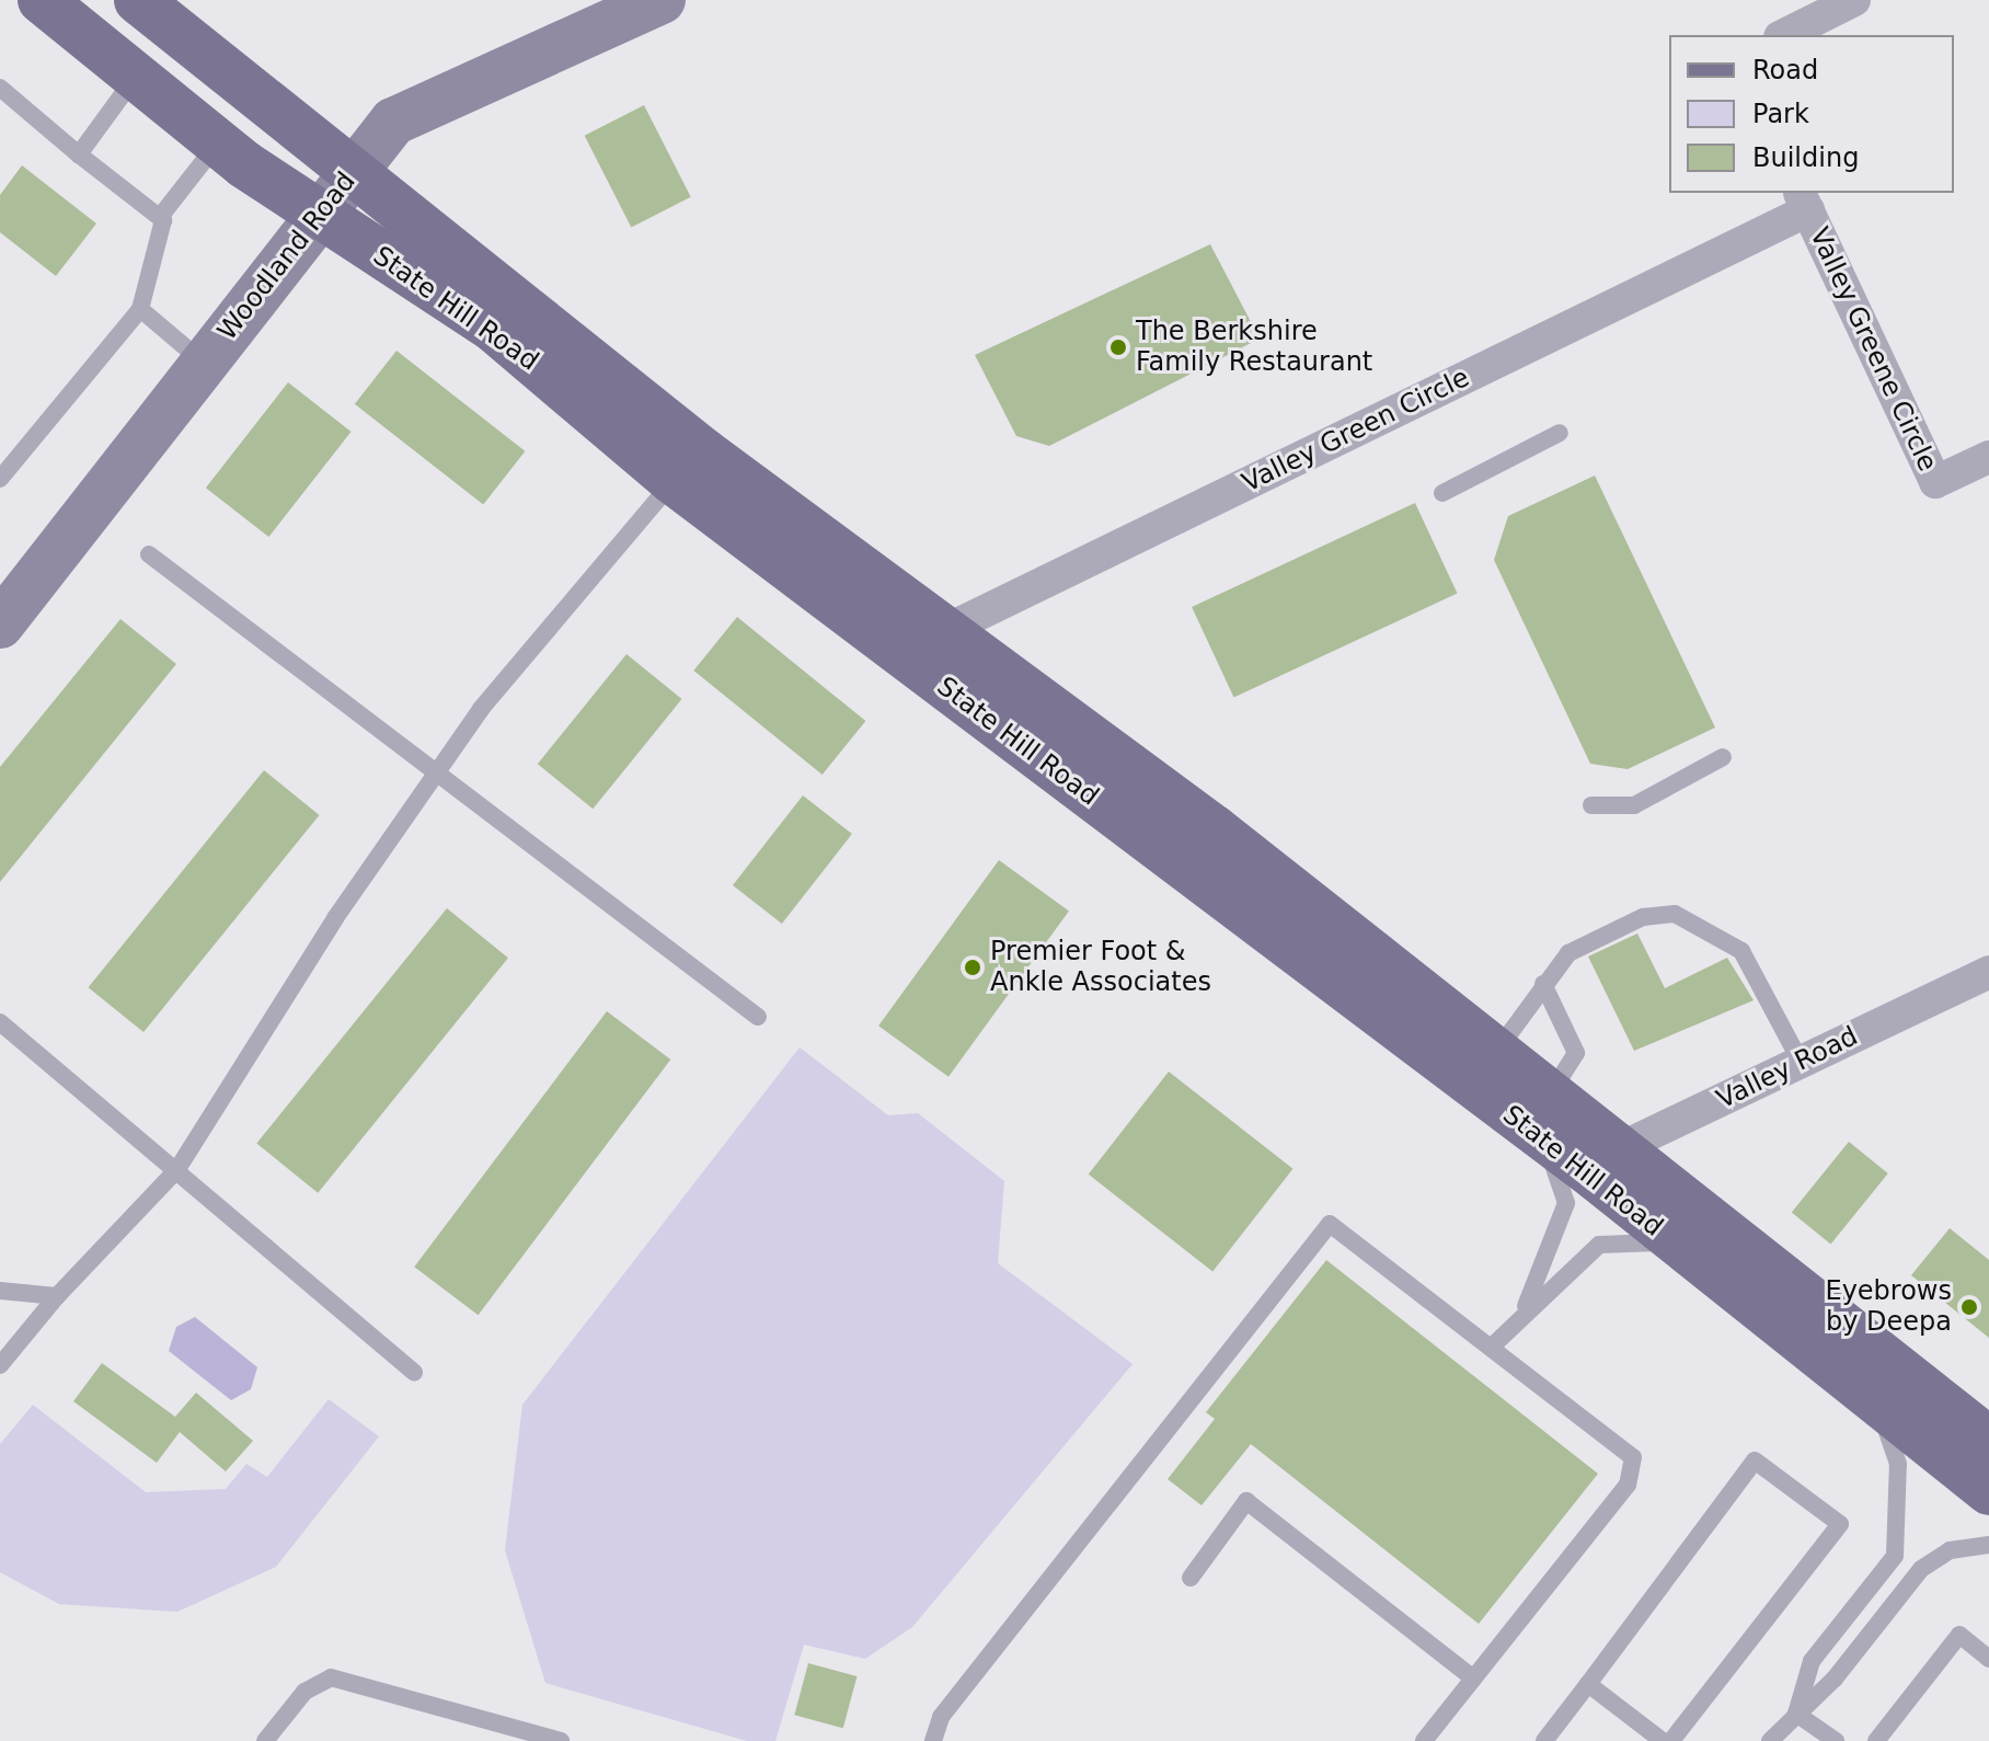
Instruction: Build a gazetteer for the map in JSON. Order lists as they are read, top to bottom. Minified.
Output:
{"streets":{"main road":["Woodland Road","State Hill Road"],"street":["Valley Greene Circle","Valley Green Circle","Valley Road"]},"crossings":[["Woodland Road","State Hill Road"],["State Hill Road","Valley Green Circle"],["State Hill Road","Valley Road"],["Valley Greene Circle","Valley Green Circle"]],"places":["The Berkshire Family Restaurant","Premier Foot & Ankle Associates","Eyebrows by Deepa"],"legend":["Road","Park","Building"]}
